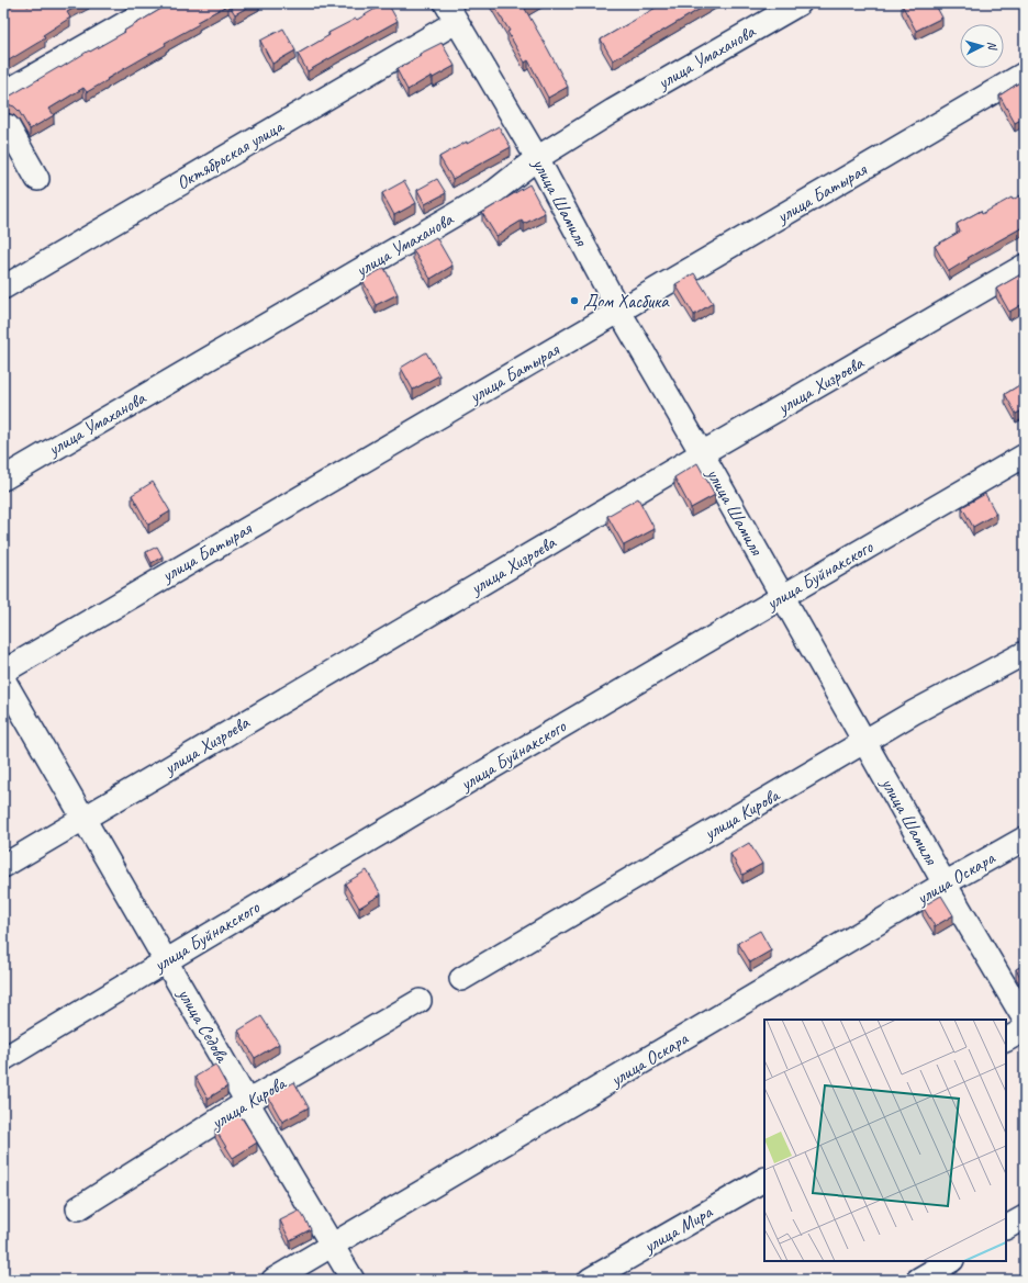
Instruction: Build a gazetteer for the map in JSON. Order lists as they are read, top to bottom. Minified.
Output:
{"streets":{"street":["улица Умаханова","Октябрьская улица","улица Батырая","улица Шамиля","улица Хизроева","улица Буйнакского","улица Кирова","улица Оскара","улица Седова","улица Мира"]},"crossings":[["улица Умаханова","улица Шамиля"],["Октябрьская улица","улица Шамиля"],["улица Батырая","улица Шамиля"],["улица Шамиля","улица Хизроева"],["улица Шамиля","улица Буйнакского"],["улица Шамиля","улица Кирова"],["улица Шамиля","улица Оскара"],["улица Хизроева","улица Седова"],["улица Буйнакского","улица Седова"],["улица Кирова","улица Седова"],["улица Оскара","улица Седова"]],"places":["Дом Хасбика"],"north":"right"}
